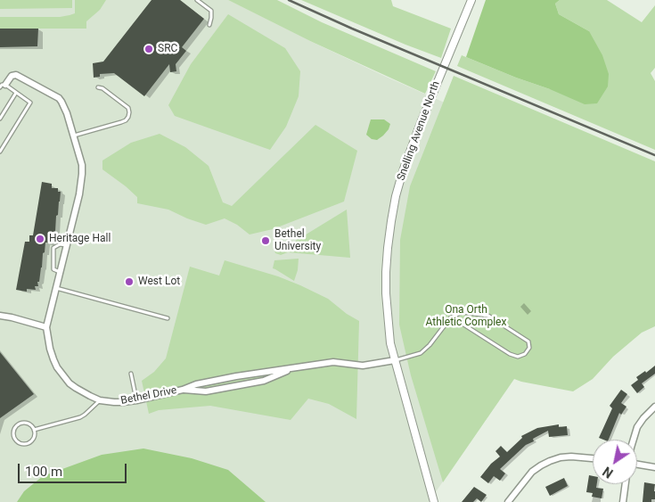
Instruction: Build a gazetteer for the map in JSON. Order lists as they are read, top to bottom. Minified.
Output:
{"streets":{"street":["Snelling Avenue North","Bethel Drive"]},"crossings":[["Snelling Avenue North","Bethel Drive"]],"parks":["Ona Orth Athletic Complex"],"places":["SRC","Heritage Hall","Bethel University","West Lot"],"scale_bar":"100 m","north":"bottom left"}
